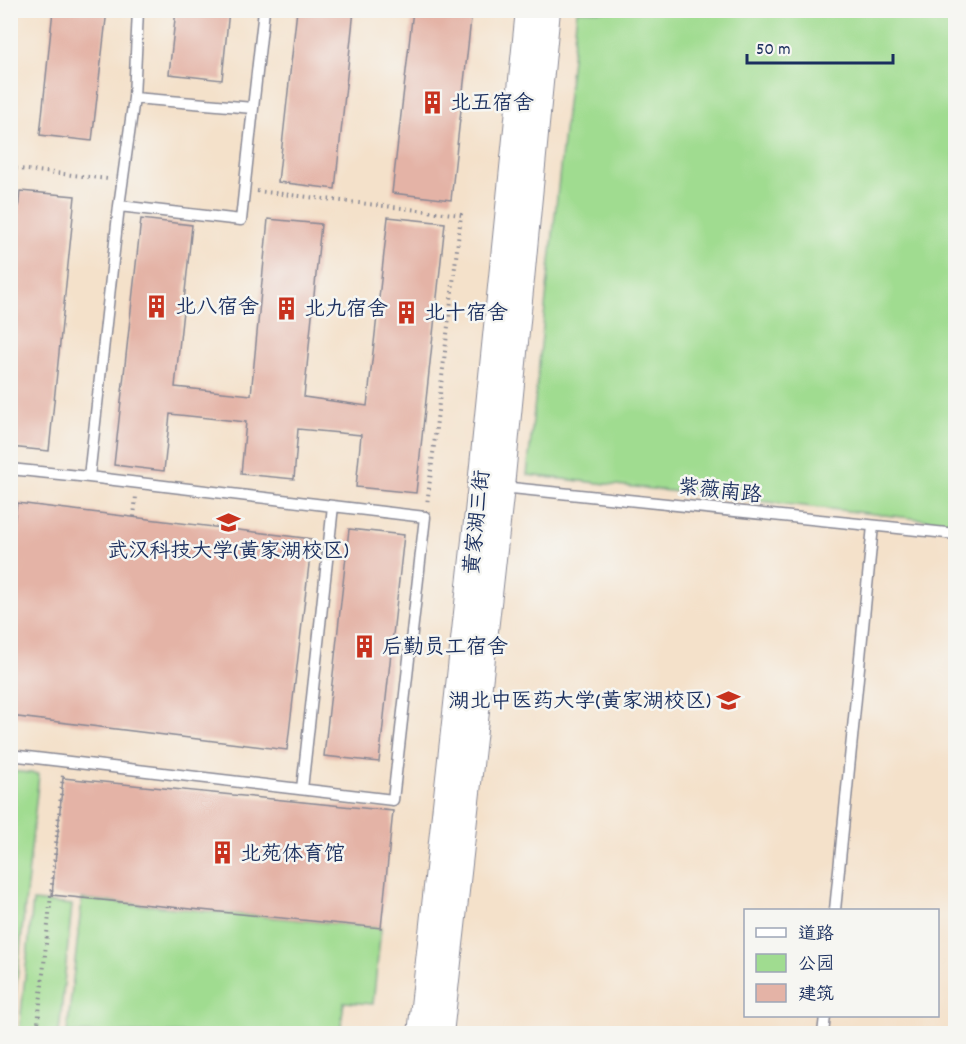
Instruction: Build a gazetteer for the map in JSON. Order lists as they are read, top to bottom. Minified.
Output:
{"streets":{"street":["黄家湖三街"],"lane":["紫薇南路"]},"crossings":[["紫薇南路","黄家湖三街"]],"places":{"building":["北五宿舍","北八宿舍","北九宿舍","北十宿舍","后勤员工宿舍","北苑体育馆"],"school or university":["武汉科技大学(黄家湖校区)","湖北中医药大学(黄家湖校区)"]},"legend":["道路","公园","建筑"],"scale_bar":"50 m"}
